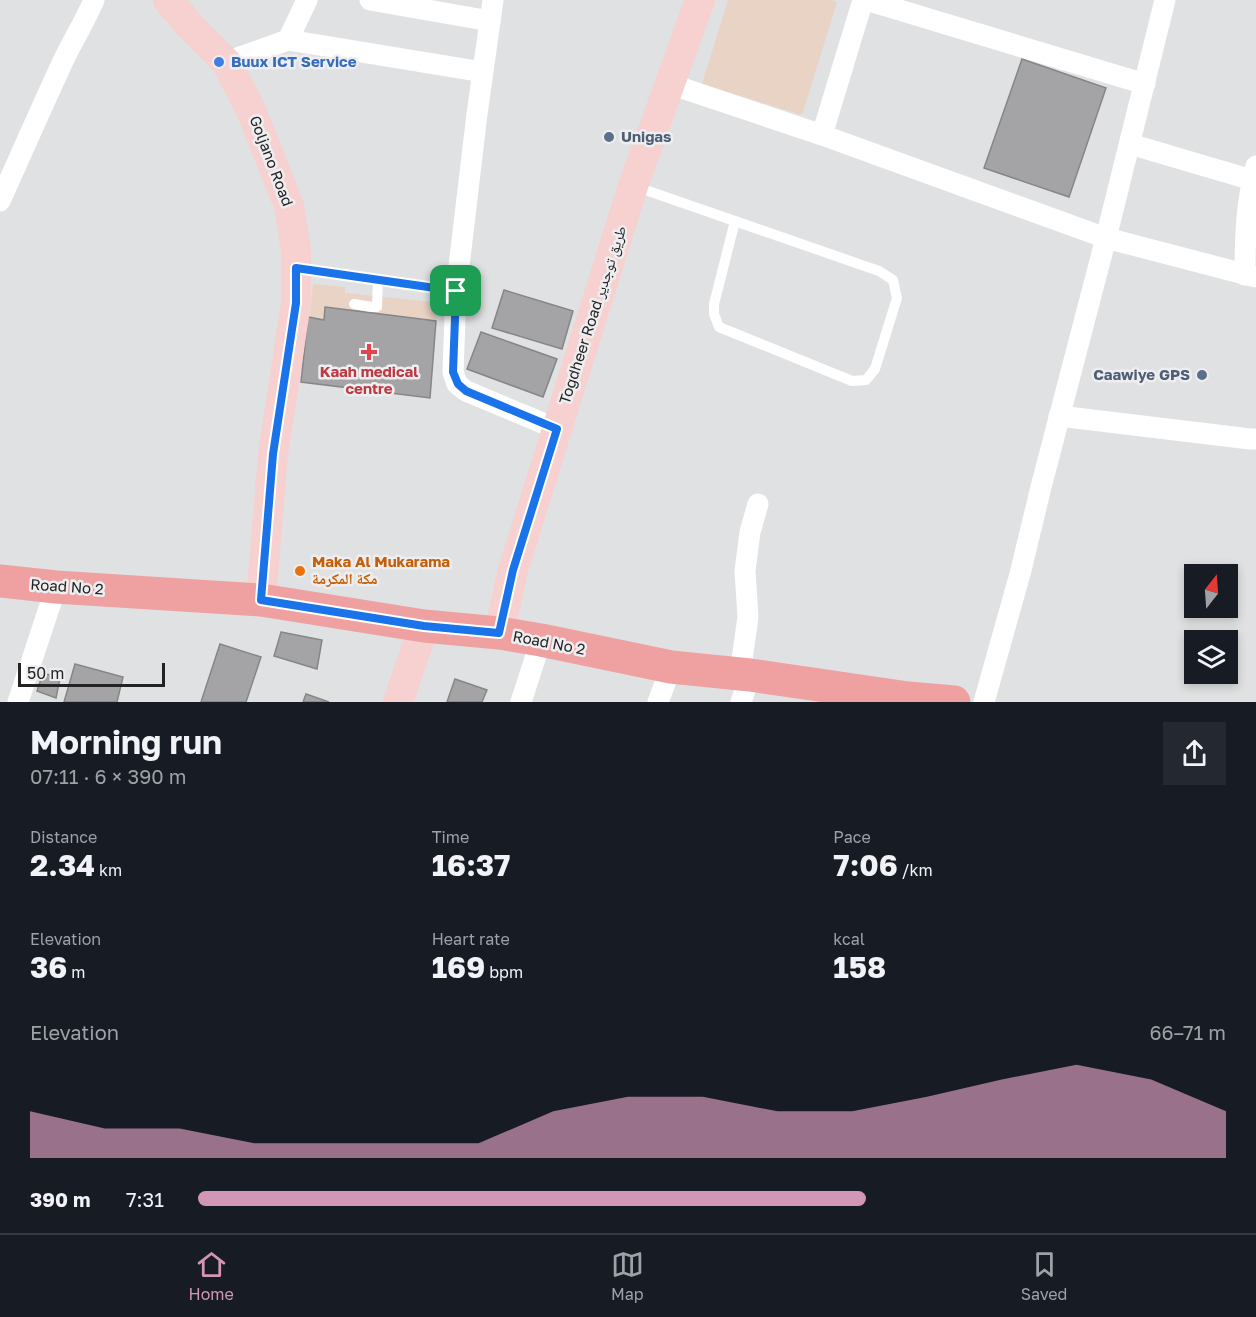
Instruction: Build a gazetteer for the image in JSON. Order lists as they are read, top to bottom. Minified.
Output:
{"streets":{"main road":["Road No 2"],"street":["Goljano Road","Togdheer Road طريق توجدير"]},"crossings":[["Goljano Road","Road No 2"],["Togdheer Road طريق توجدير","Road No 2"]],"places":{"other":["Buux ICT Service","Unigas","Caawiye GPS","Maka Al Mukarama مكة المكرمة"],"health":["Kaah medical centre"]},"scale_bar":"50 m","north":"top","page":{"scale":"50 m","heading":["Morning run","07:11 · 6 × 390 m"],"stats":[["Distance","2.34 km"],["Time","16:37"],["Pace","7:06 /km"],["Elevation","36 m"],["Heart rate","169 bpm"],["kcal","158"]],"chart":["Elevation","66–71 m"],"list":[{"name":"390 m","note":"7:31"}],"tabs":["Home","Map","Saved"]}}
